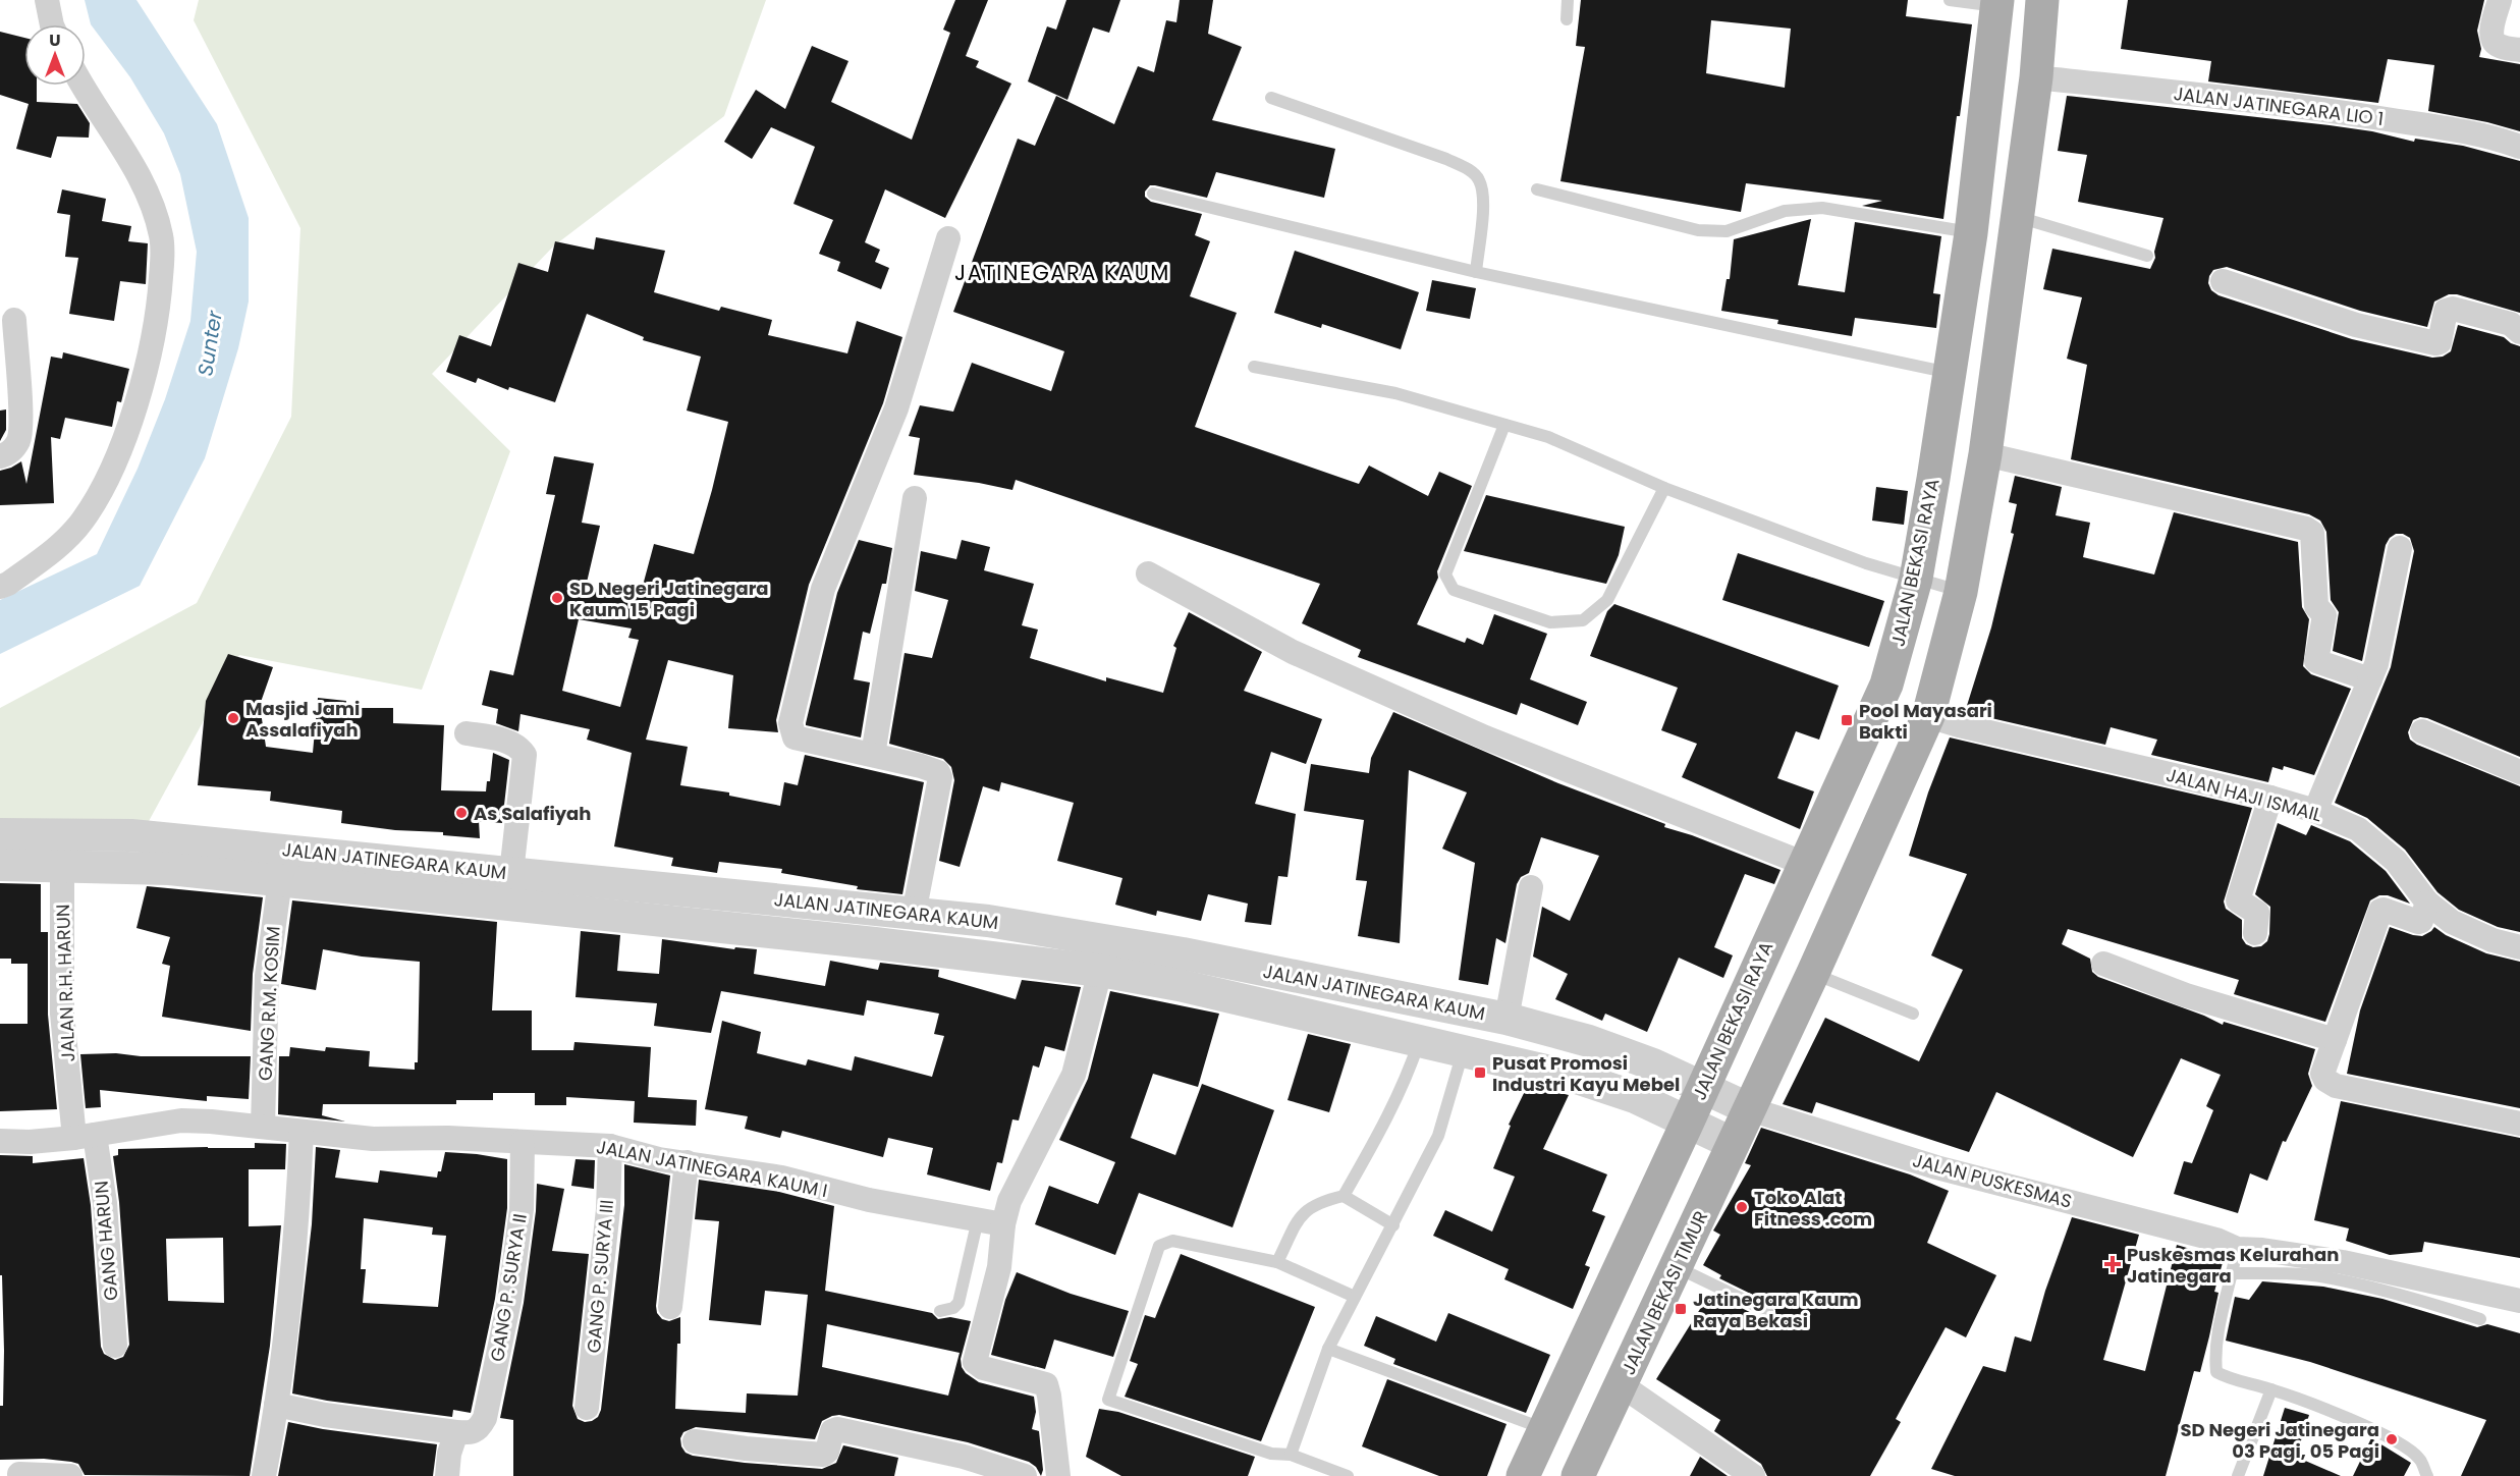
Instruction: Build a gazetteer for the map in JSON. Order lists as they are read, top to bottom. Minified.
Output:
{"streets":{"main road":["JALAN BEKASI RAYA","JALAN BEKASI TIMUR"],"street":["JALAN JATINEGARA LIO 1","JALAN HAJI ISMAIL","JALAN JATINEGARA KAUM","JALAN R.H. HARUN","GANG R.M. KOSIM","JALAN JATINEGARA KAUM I","JALAN PUSKESMAS","GANG HARUN","GANG P. SURYA III","GANG P. SURYA II"]},"crossings":[["JALAN BEKASI RAYA","JALAN JATINEGARA KAUM"],["JALAN JATINEGARA KAUM","JALAN R.H. HARUN"],["JALAN JATINEGARA KAUM","GANG R.M. KOSIM"],["JALAN JATINEGARA KAUM","JALAN PUSKESMAS"],["JALAN JATINEGARA KAUM","JALAN BEKASI TIMUR"],["JALAN R.H. HARUN","JALAN JATINEGARA KAUM I"],["JALAN R.H. HARUN","GANG HARUN"],["GANG R.M. KOSIM","JALAN JATINEGARA KAUM I"],["JALAN JATINEGARA KAUM I","GANG HARUN"],["JALAN JATINEGARA KAUM I","GANG P. SURYA III"],["JALAN JATINEGARA KAUM I","GANG P. SURYA II"],["JALAN PUSKESMAS","JALAN BEKASI TIMUR"]],"districts":["JATINEGARA KAUM"],"water":["Sunter"],"places":{"other":["SD Negeri Jatinegara Kaum 15 Pagi","Masjid Jami Assalafiyah","As Salafiyah","Toko Alat Fitness .com","SD Negeri Jatinegara 03 Pagi, 05 Pagi"],"transit":["Pool Mayasari Bakti","Pusat Promosi Industri Kayu Mebel","Jatinegara Kaum Raya Bekasi"],"health":["Puskesmas Kelurahan Jatinegara"]},"north":"top"}
